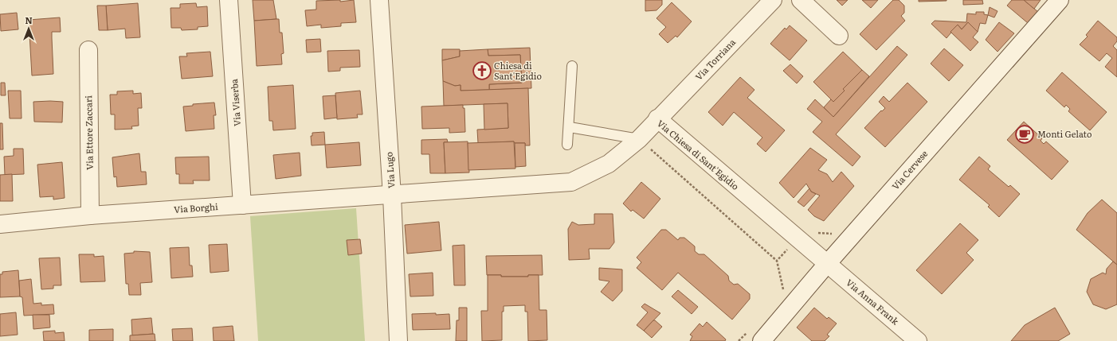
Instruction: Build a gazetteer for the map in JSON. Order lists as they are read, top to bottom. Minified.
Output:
{"streets":{"street":["Via Torriana","Via Viserba","Via Ettore Zaccari","Via Chiesa di Sant'Egidio","Via Lugo","Via Cervese","Via Borghi","Via Anna Frank"]},"crossings":[["Via Torriana","Via Chiesa di Sant'Egidio"],["Via Viserba","Via Borghi"],["Via Ettore Zaccari","Via Borghi"],["Via Chiesa di Sant'Egidio","Via Lugo"],["Via Chiesa di Sant'Egidio","Via Cervese"],["Via Chiesa di Sant'Egidio","Via Borghi"],["Via Chiesa di Sant'Egidio","Via Anna Frank"],["Via Lugo","Via Borghi"],["Via Cervese","Via Anna Frank"]],"places":{"church":["Chiesa di Sant'Egidio"],"cafe":["Monti Gelato"]},"north":"top"}
